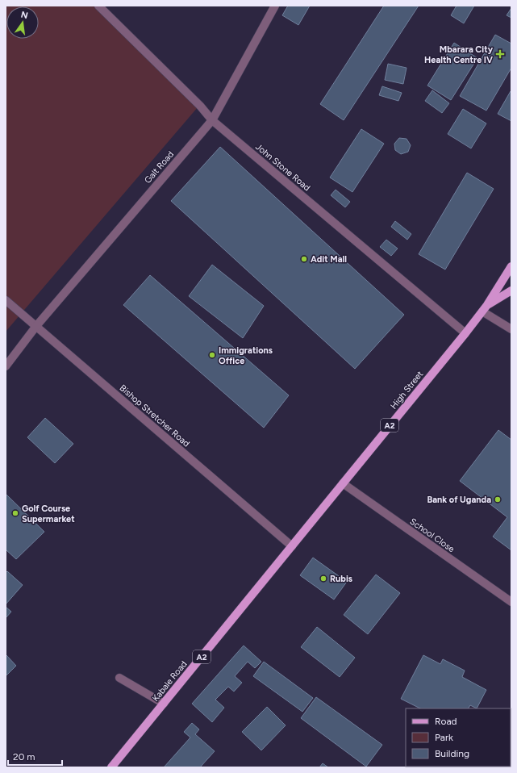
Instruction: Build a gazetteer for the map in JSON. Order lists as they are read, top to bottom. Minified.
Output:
{"streets":{"main road":["High Street","A2","Kabale Road"],"street":["Galt Road","John Stone Road","Bishop Stretcher Road","School Close"]},"crossings":[["Galt Road","John Stone Road"],["Galt Road","Bishop Stretcher Road"],["John Stone Road","High Street"],["High Street","Bishop Stretcher Road"],["High Street","School Close"],["High Street","Kabale Road"],["Bishop Stretcher Road","Kabale Road"]],"places":{"health":["Mbarara City Health Centre IV"],"other":["Adit Mall","Immigrations Office","Bank of Uganda","Golf Course Supermarket","Rubis"]},"legend":["Road","Park","Building"],"scale_bar":"20 m","north":"top"}
